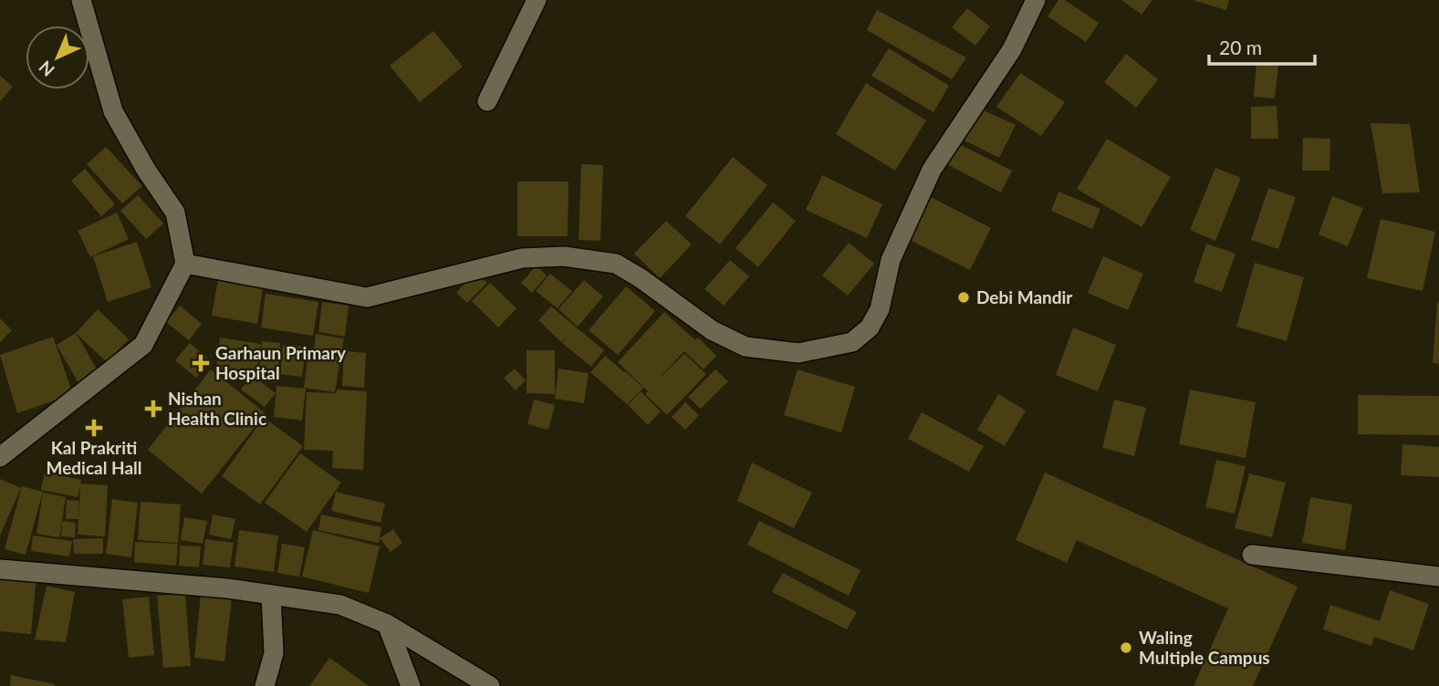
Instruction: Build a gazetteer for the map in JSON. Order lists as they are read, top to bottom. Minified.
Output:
{"places":{"other":["Debi Mandir","Waling Multiple Campus"],"health":["Garhaun Primary Hospital","Nishan Health Clinic","Kal Prakriti Medical Hall"]},"scale_bar":"20 m","north":"bottom left"}
